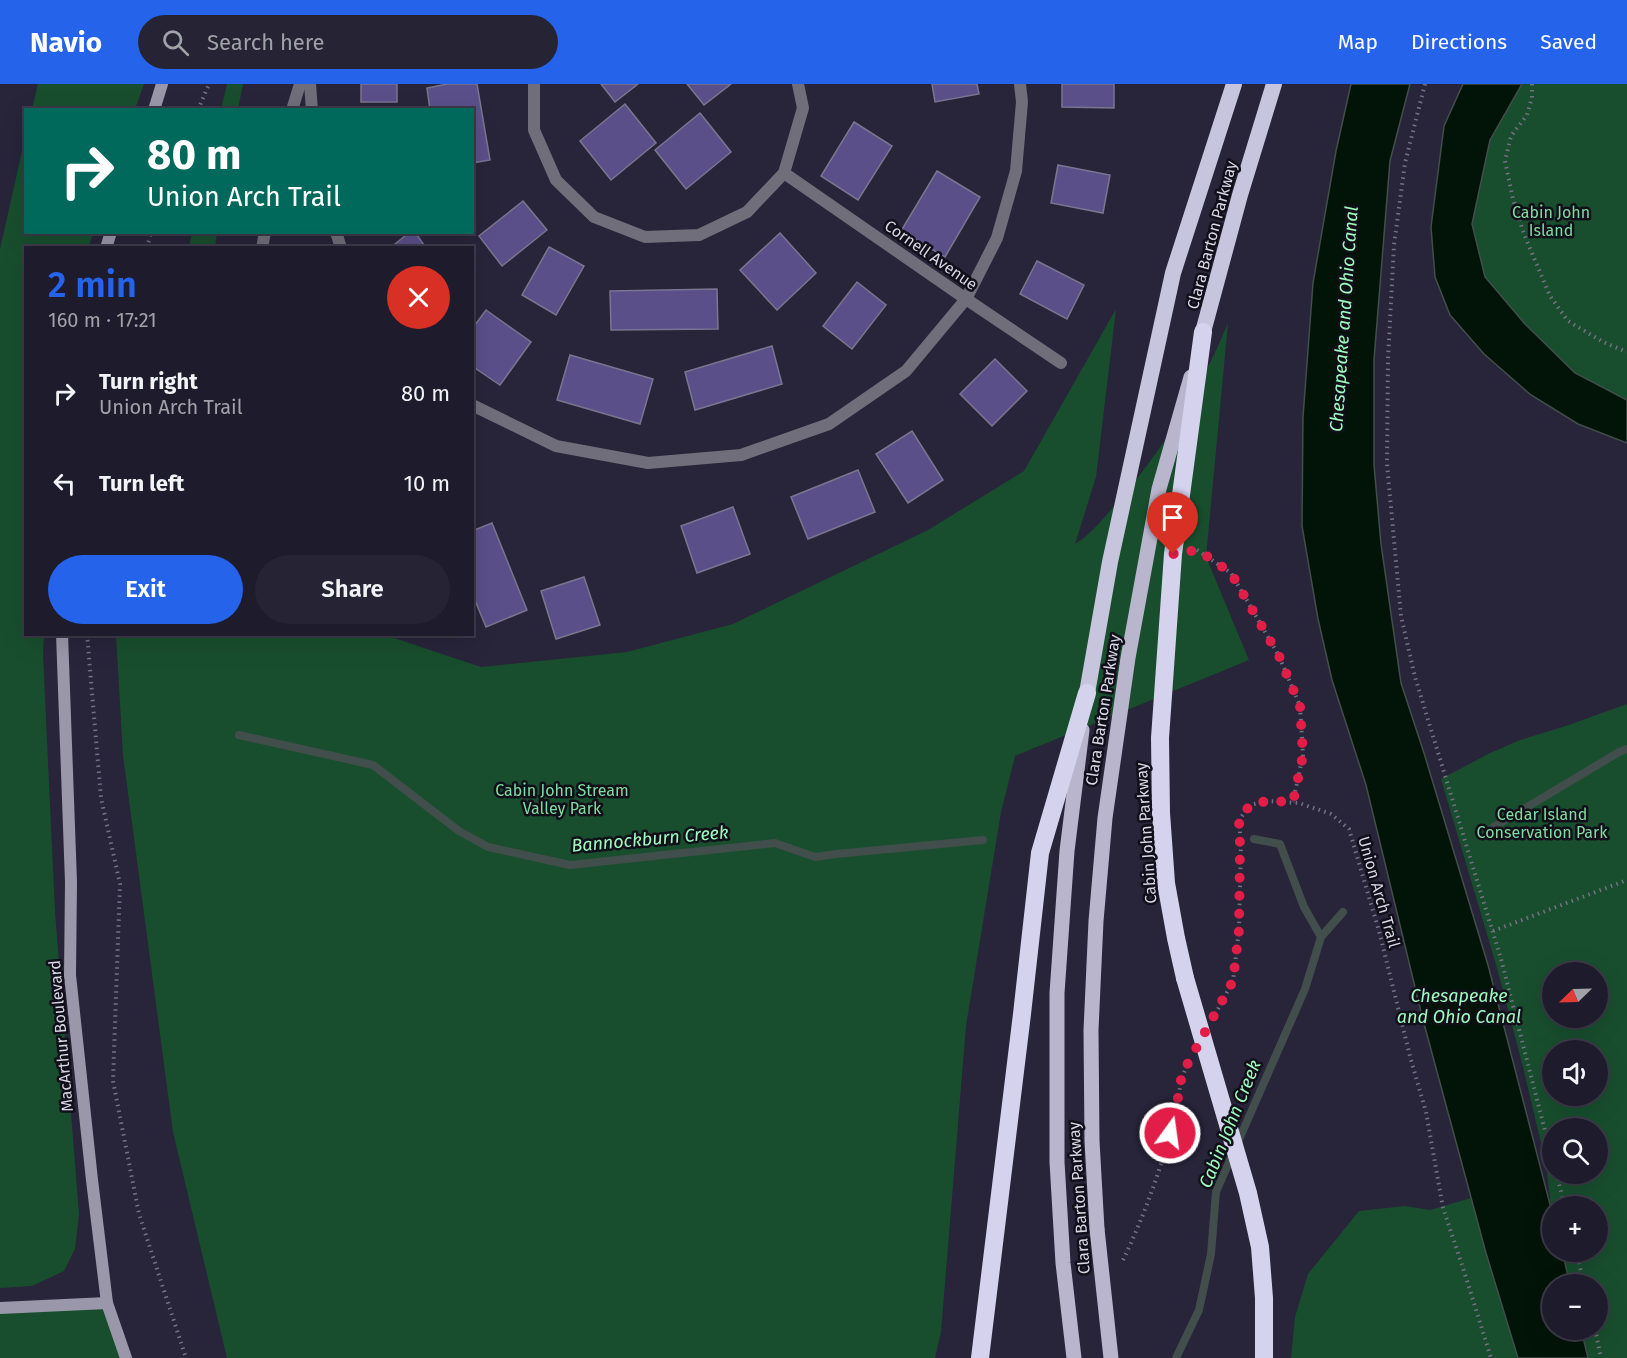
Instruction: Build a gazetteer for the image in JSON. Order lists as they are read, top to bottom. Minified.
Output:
{"streets":{"highway":["Clara Barton Parkway","Cabin John Parkway"],"main road":["MacArthur Boulevard"],"street":["Cornell Avenue"],"path":["Union Arch Trail"]},"crossings":[["Clara Barton Parkway","Cabin John Parkway"]],"water":["Chesapeake and Ohio Canal","Bannockburn Creek","Cabin John Creek"],"parks":["Cabin John Island","Cabin John Stream Valley Park","Cedar Island Conservation Park"],"north":"bottom left","page":{"header":"Navio","search":"Search here","nav":["Map","Directions","Saved"],"turn":["80 m","Union Arch Trail"],"heading":["2 min","160 m · 17:21"],"list":[{"name":"Turn right","note":"Union Arch Trail","value":"80 m"},{"name":"Turn left","value":"10 m"}],"buttons":["Exit","Share"],"map_buttons":["+","−"]}}
